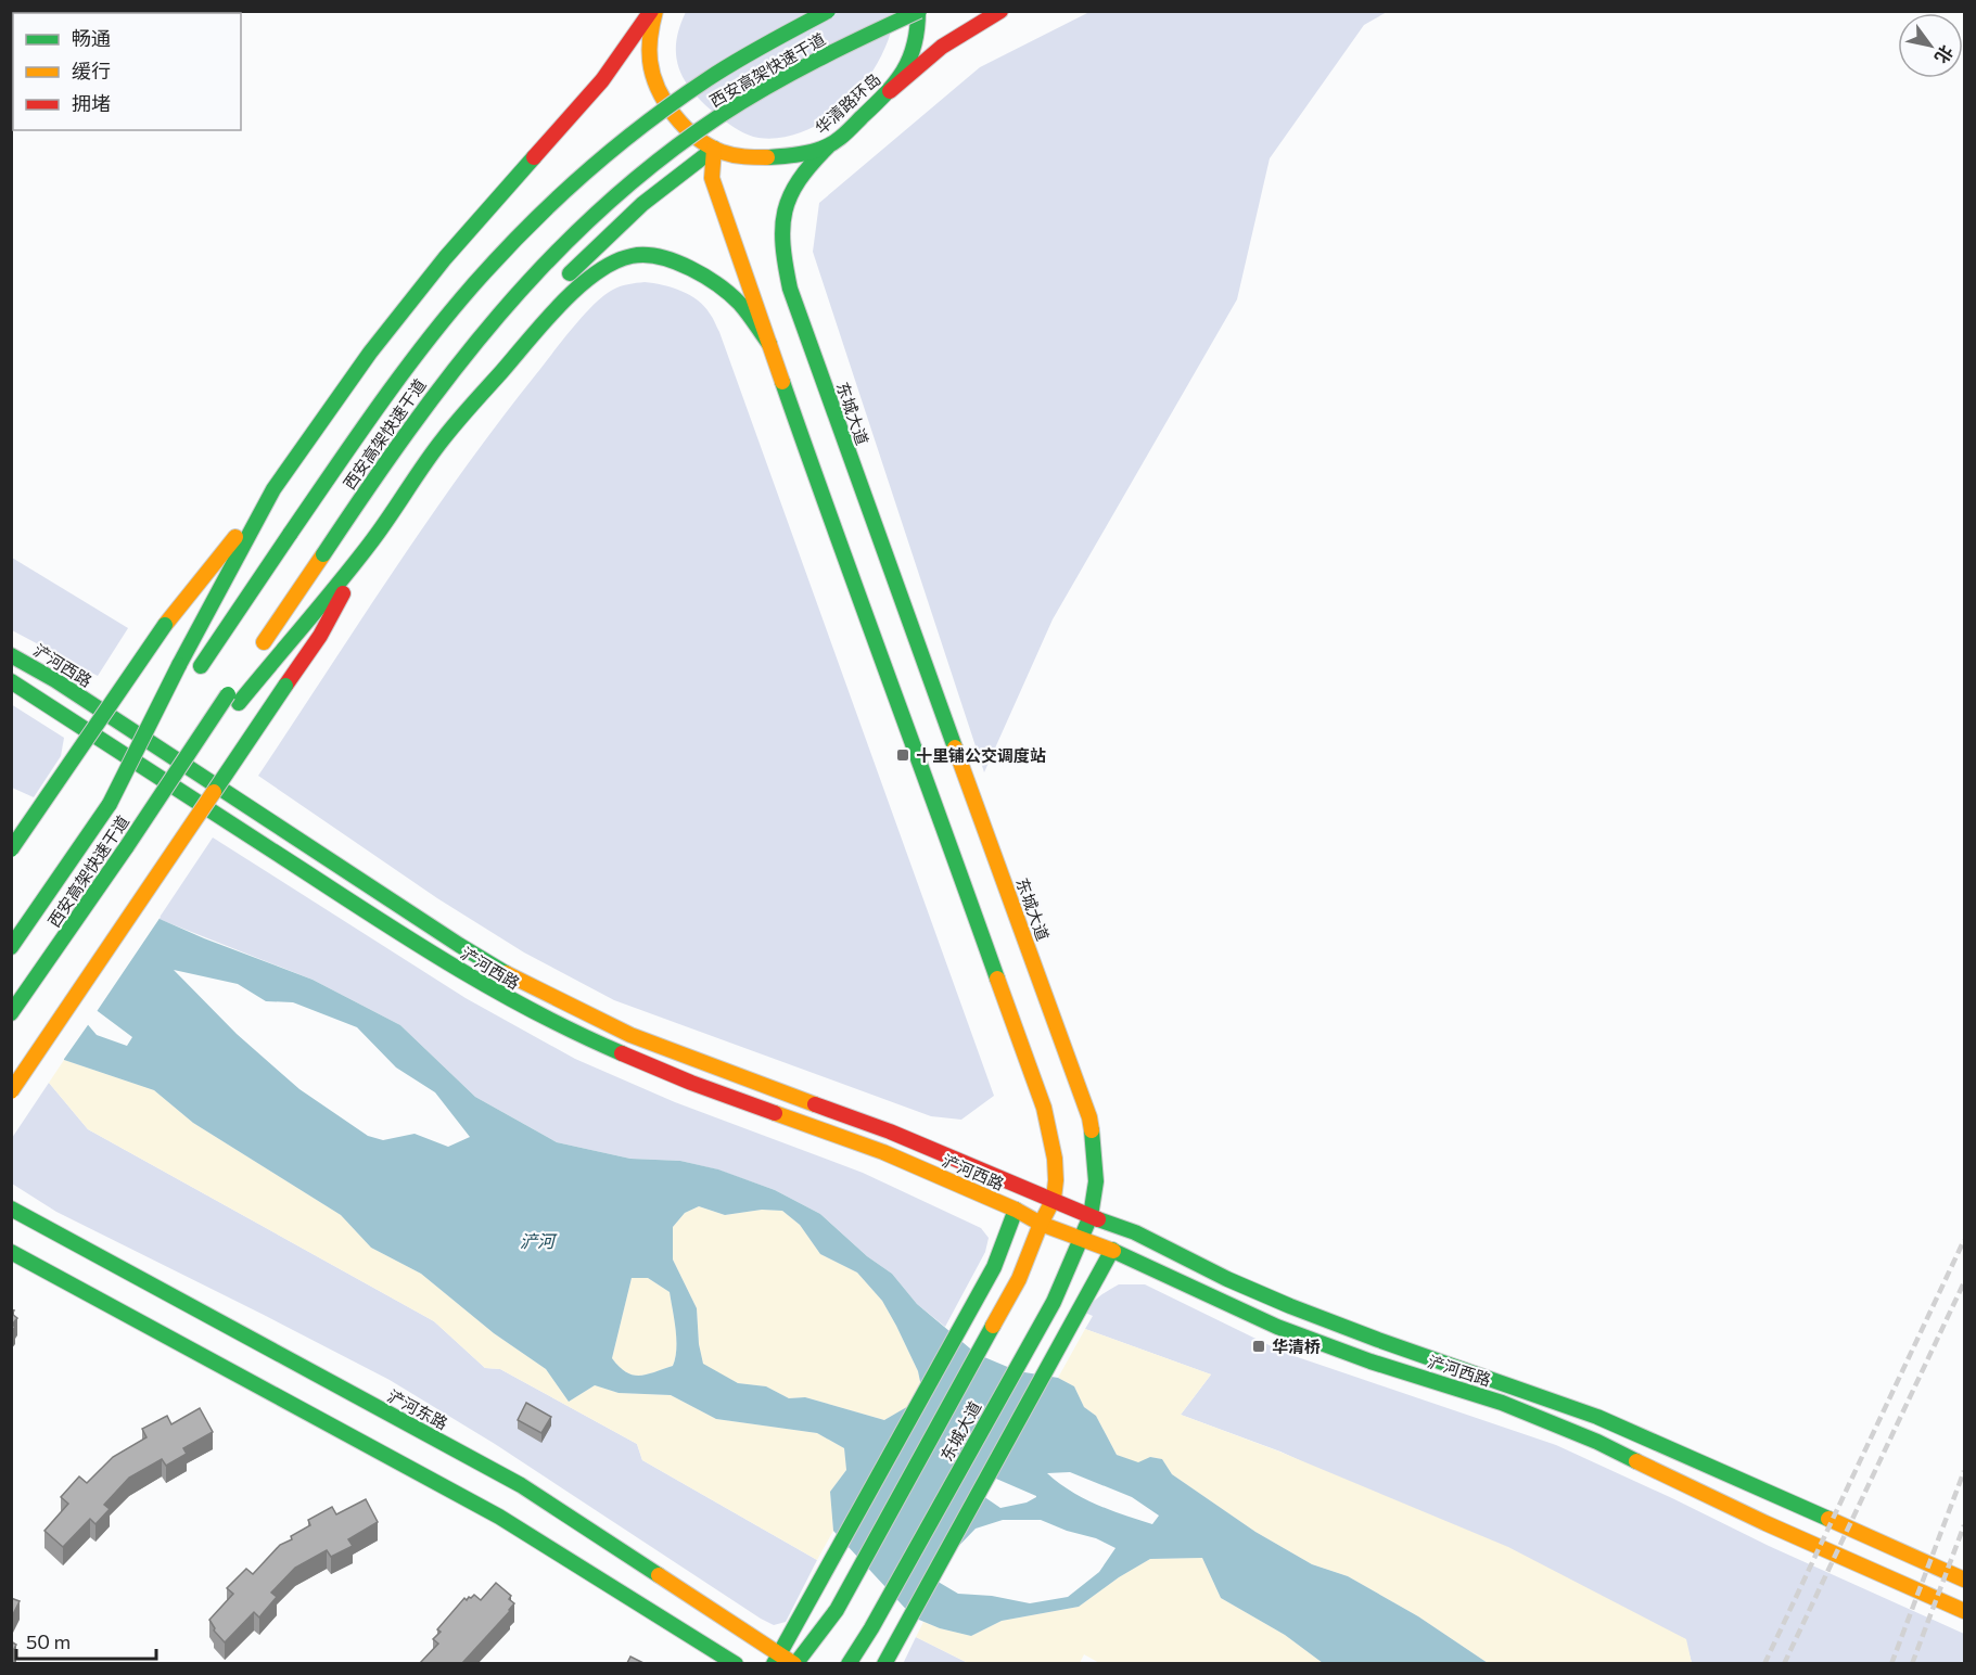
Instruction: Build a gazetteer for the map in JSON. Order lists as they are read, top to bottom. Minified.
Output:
{"streets":{"main road":["西安高架快速干道","华清路环岛","东城大道","浐河西路","浐河东路"]},"crossings":[["西安高架快速干道","华清路环岛"],["华清路环岛","东城大道"],["东城大道","浐河西路"],["东城大道","浐河东路"]],"water":["浐河"],"places":{"transit":["十里铺公交调度站","华清桥"]},"legend":["畅通","缓行","拥堵"],"scale_bar":"50 m","north":"bottom right"}
